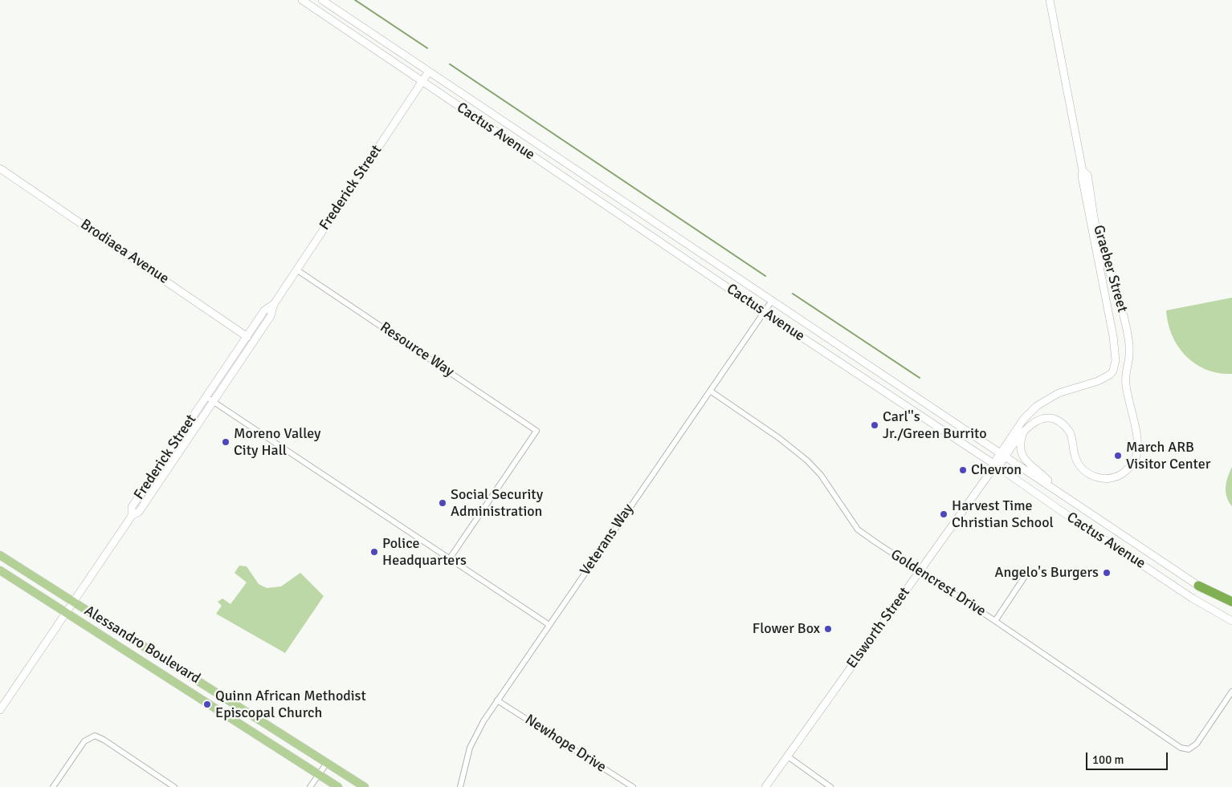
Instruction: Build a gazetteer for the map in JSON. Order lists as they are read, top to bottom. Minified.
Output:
{"streets":{"main road":["Cactus Avenue","Frederick Street","Brodiaea Avenue","Graeber Street","Elsworth Street","Alessandro Boulevard"],"street":["Resource Way","Veterans Way","Goldencrest Drive","Newhope Drive"]},"crossings":[["Cactus Avenue","Frederick Street"],["Cactus Avenue","Graeber Street"],["Cactus Avenue","Veterans Way"],["Cactus Avenue","Elsworth Street"],["Frederick Street","Brodiaea Avenue"],["Frederick Street","Resource Way"],["Frederick Street","Alessandro Boulevard"],["Graeber Street","Elsworth Street"],["Veterans Way","Goldencrest Drive"],["Veterans Way","Newhope Drive"],["Goldencrest Drive","Elsworth Street"]],"places":["Carl''s Jr./Green Burrito","Moreno Valley City Hall","March ARB Visitor Center","Chevron","Social Security Administration","Harvest Time Christian School","Police Headquarters","Angelo's Burgers","Flower Box","Quinn African Methodist Episcopal Church"],"scale_bar":"100 m"}
